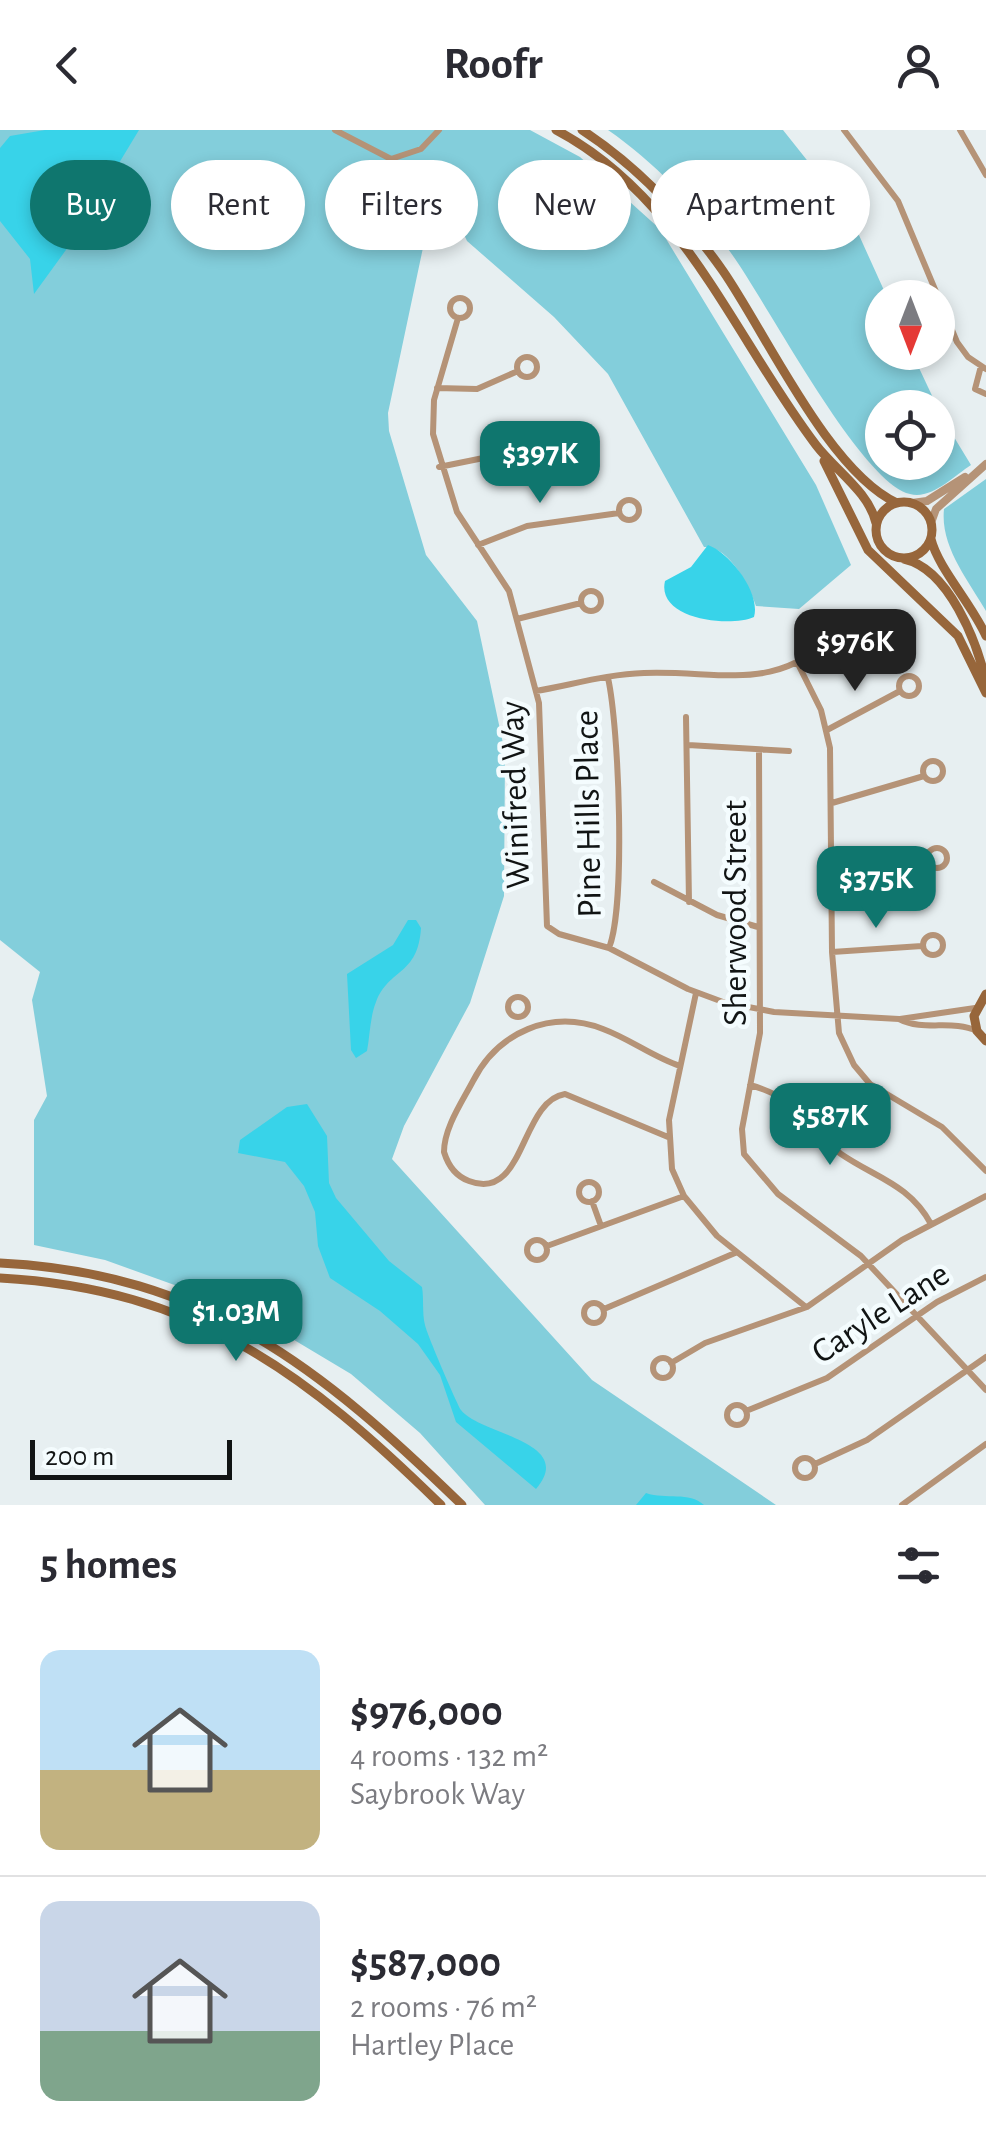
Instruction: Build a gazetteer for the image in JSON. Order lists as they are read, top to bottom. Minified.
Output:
{"streets":{"street":["Winifred Way","Pine Hills Place","Sherwood Street","Caryle Lane"]},"crossings":[["Winifred Way","Pine Hills Place"],["Winifred Way","Sherwood Street"],["Sherwood Street","Caryle Lane"]],"scale_bar":"200 m","north":"bottom","page":{"header":"Roofr","chip":["Buy","Rent","Filters","New","Apartment"],"price":["$397K","$976K","$375K","$587K","$1.03M"],"scale":"200 m","heading":"5 homes","list":[{"name":"$976,000","note":"4 rooms · 132 m² · Saybrook Way"},{"name":"$587,000","note":"2 rooms · 76 m² · Hartley Place"}]}}
